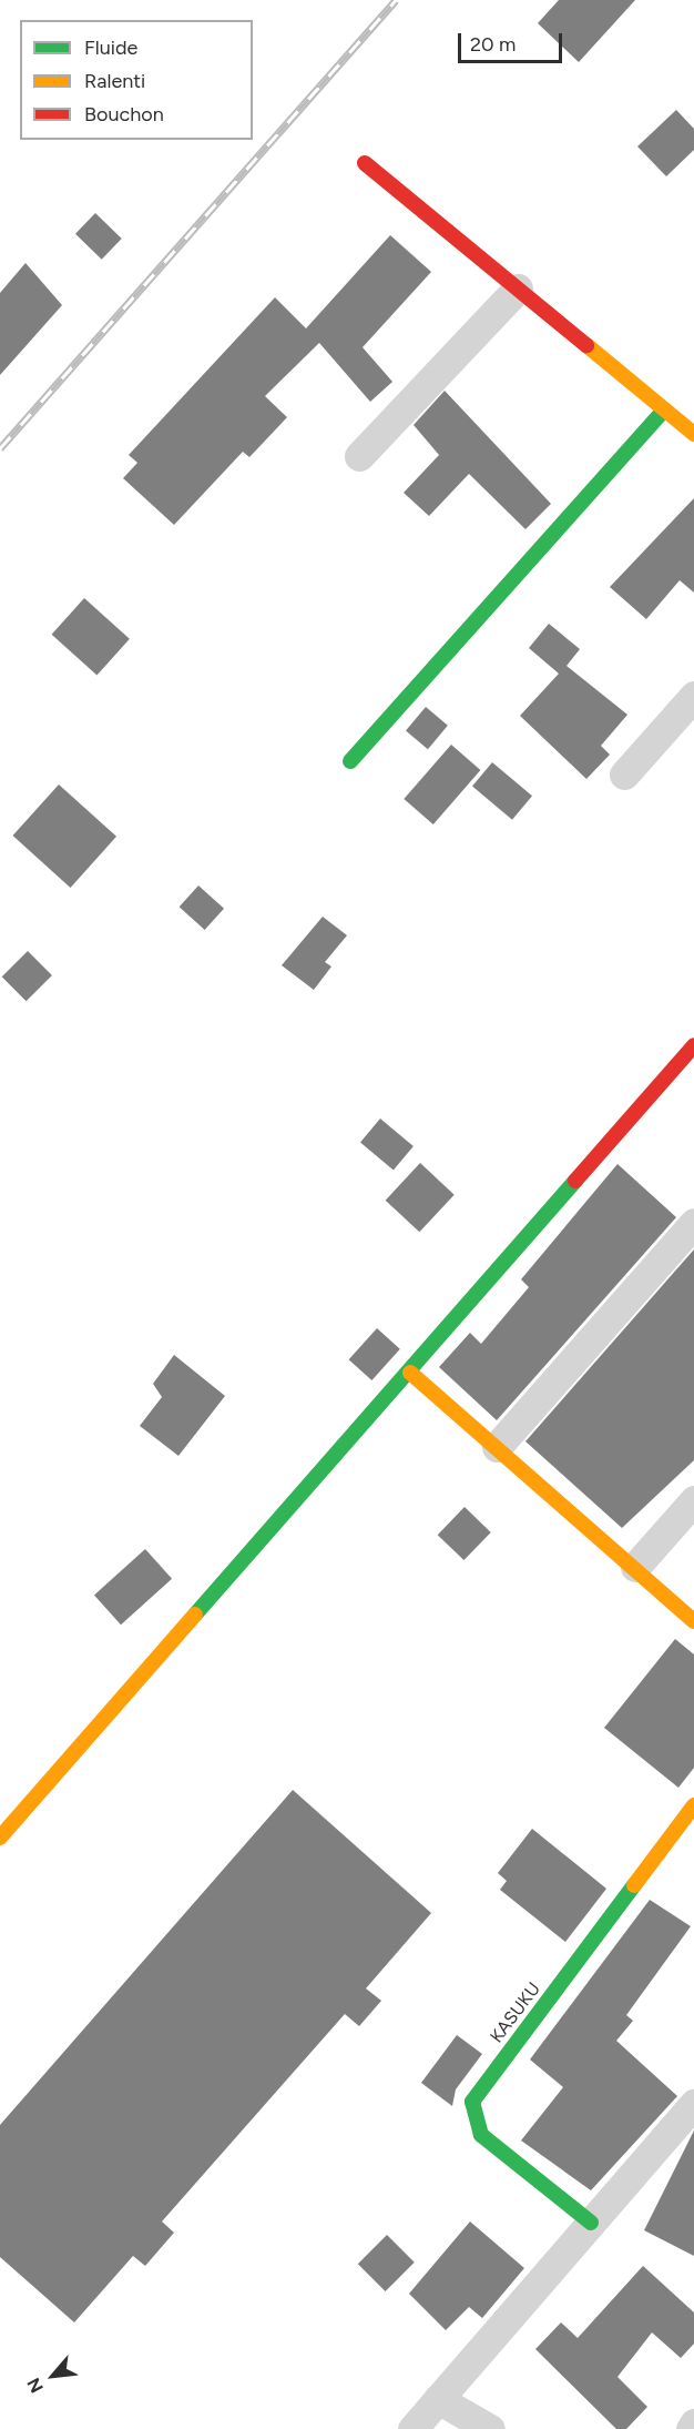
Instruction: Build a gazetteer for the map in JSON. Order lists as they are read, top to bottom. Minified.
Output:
{"streets":{"street":["KASUKU"]},"legend":["Fluide","Ralenti","Bouchon"],"scale_bar":"20 m","north":"bottom left"}
